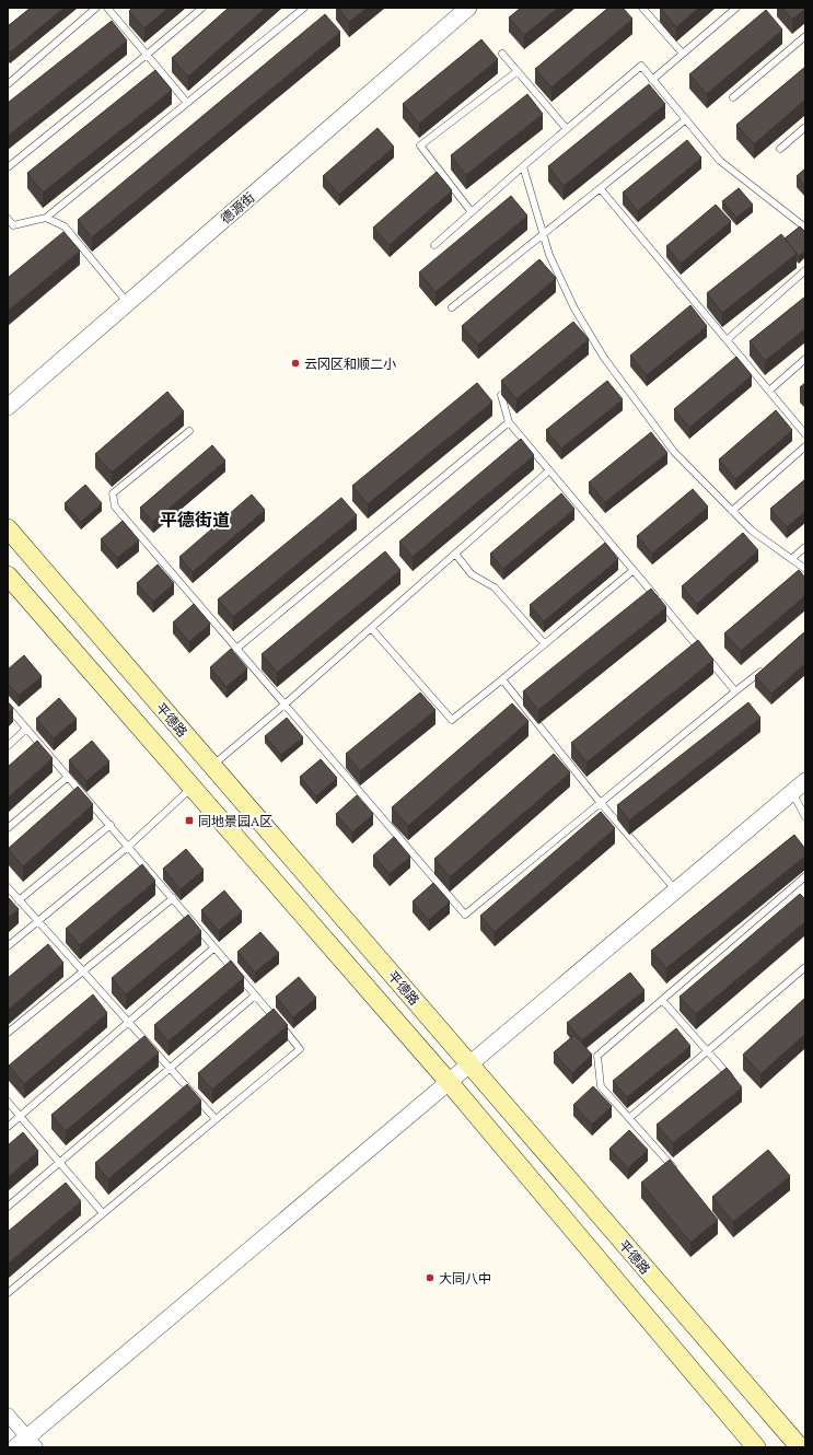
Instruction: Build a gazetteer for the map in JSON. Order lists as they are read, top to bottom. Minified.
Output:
{"streets":{"main road":["平德路"],"street":["德源街"]},"districts":["平德街道"],"places":{"other":["云冈区和顺二小","大同八中"],"transit":["同地景园A区"]}}
